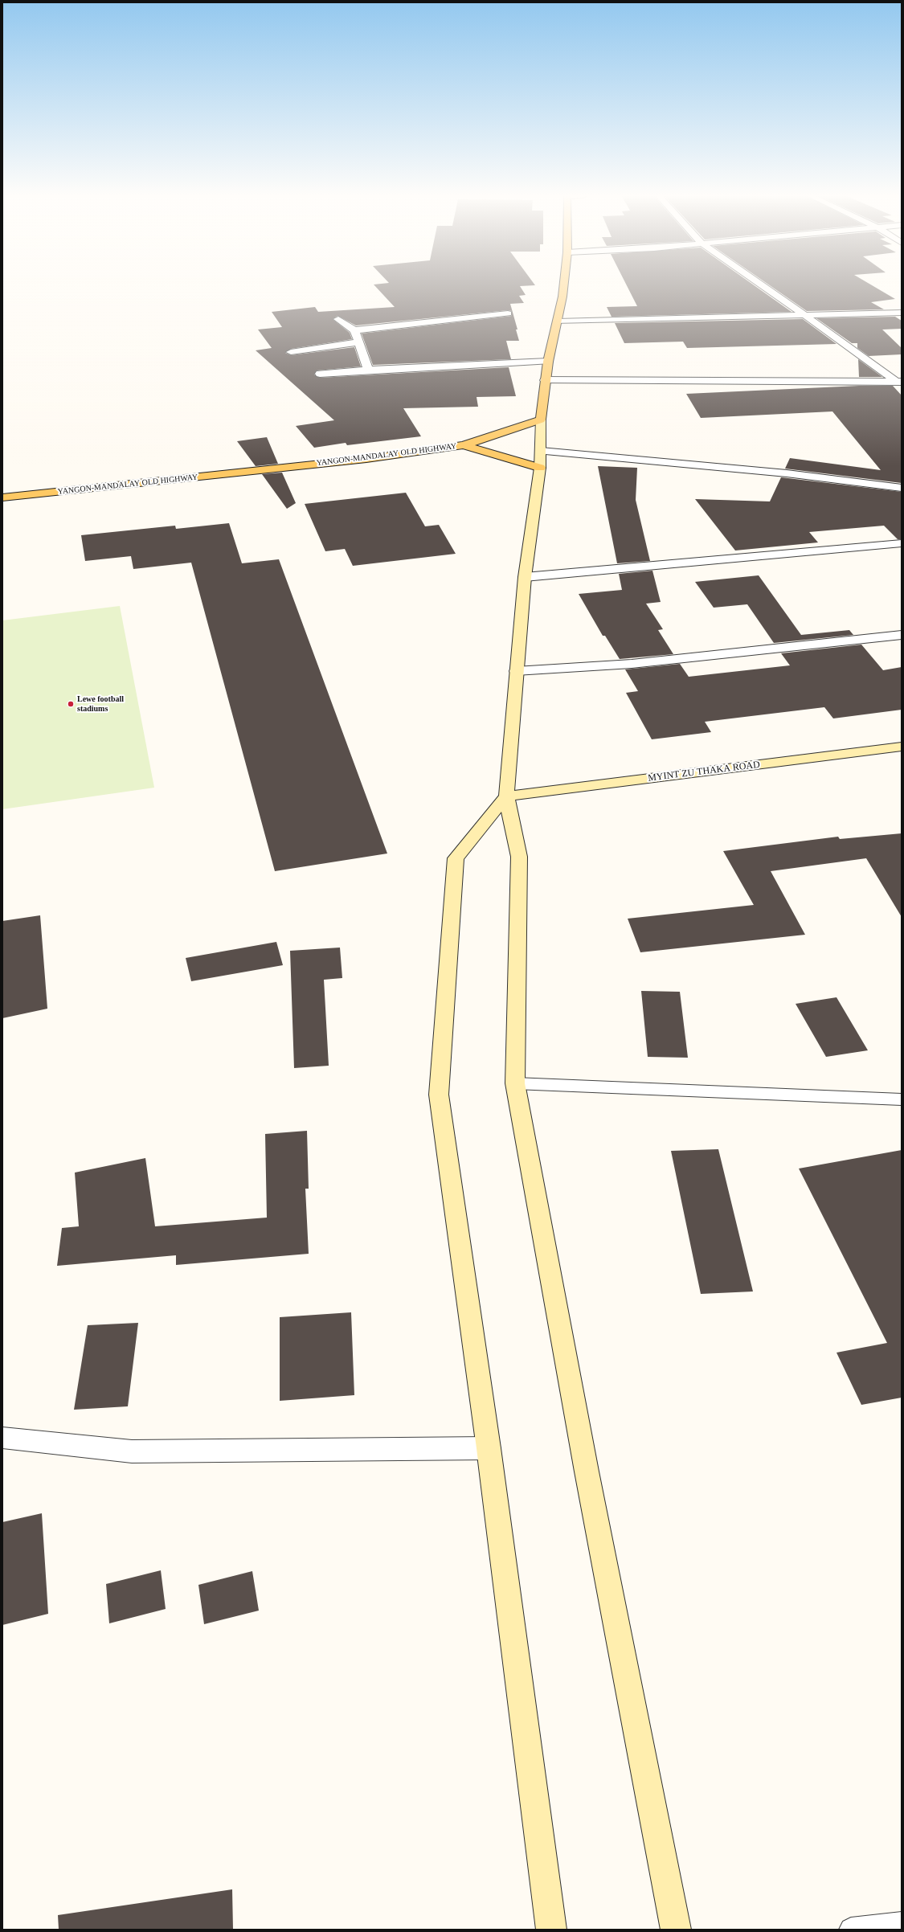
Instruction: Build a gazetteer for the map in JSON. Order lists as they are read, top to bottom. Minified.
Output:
{"streets":{"main road":["YANGON-MANDALAY OLD HIGHWAY"],"street":["MYINT ZU THAKA ROAD"]},"places":["Lewe football stadiums"]}
